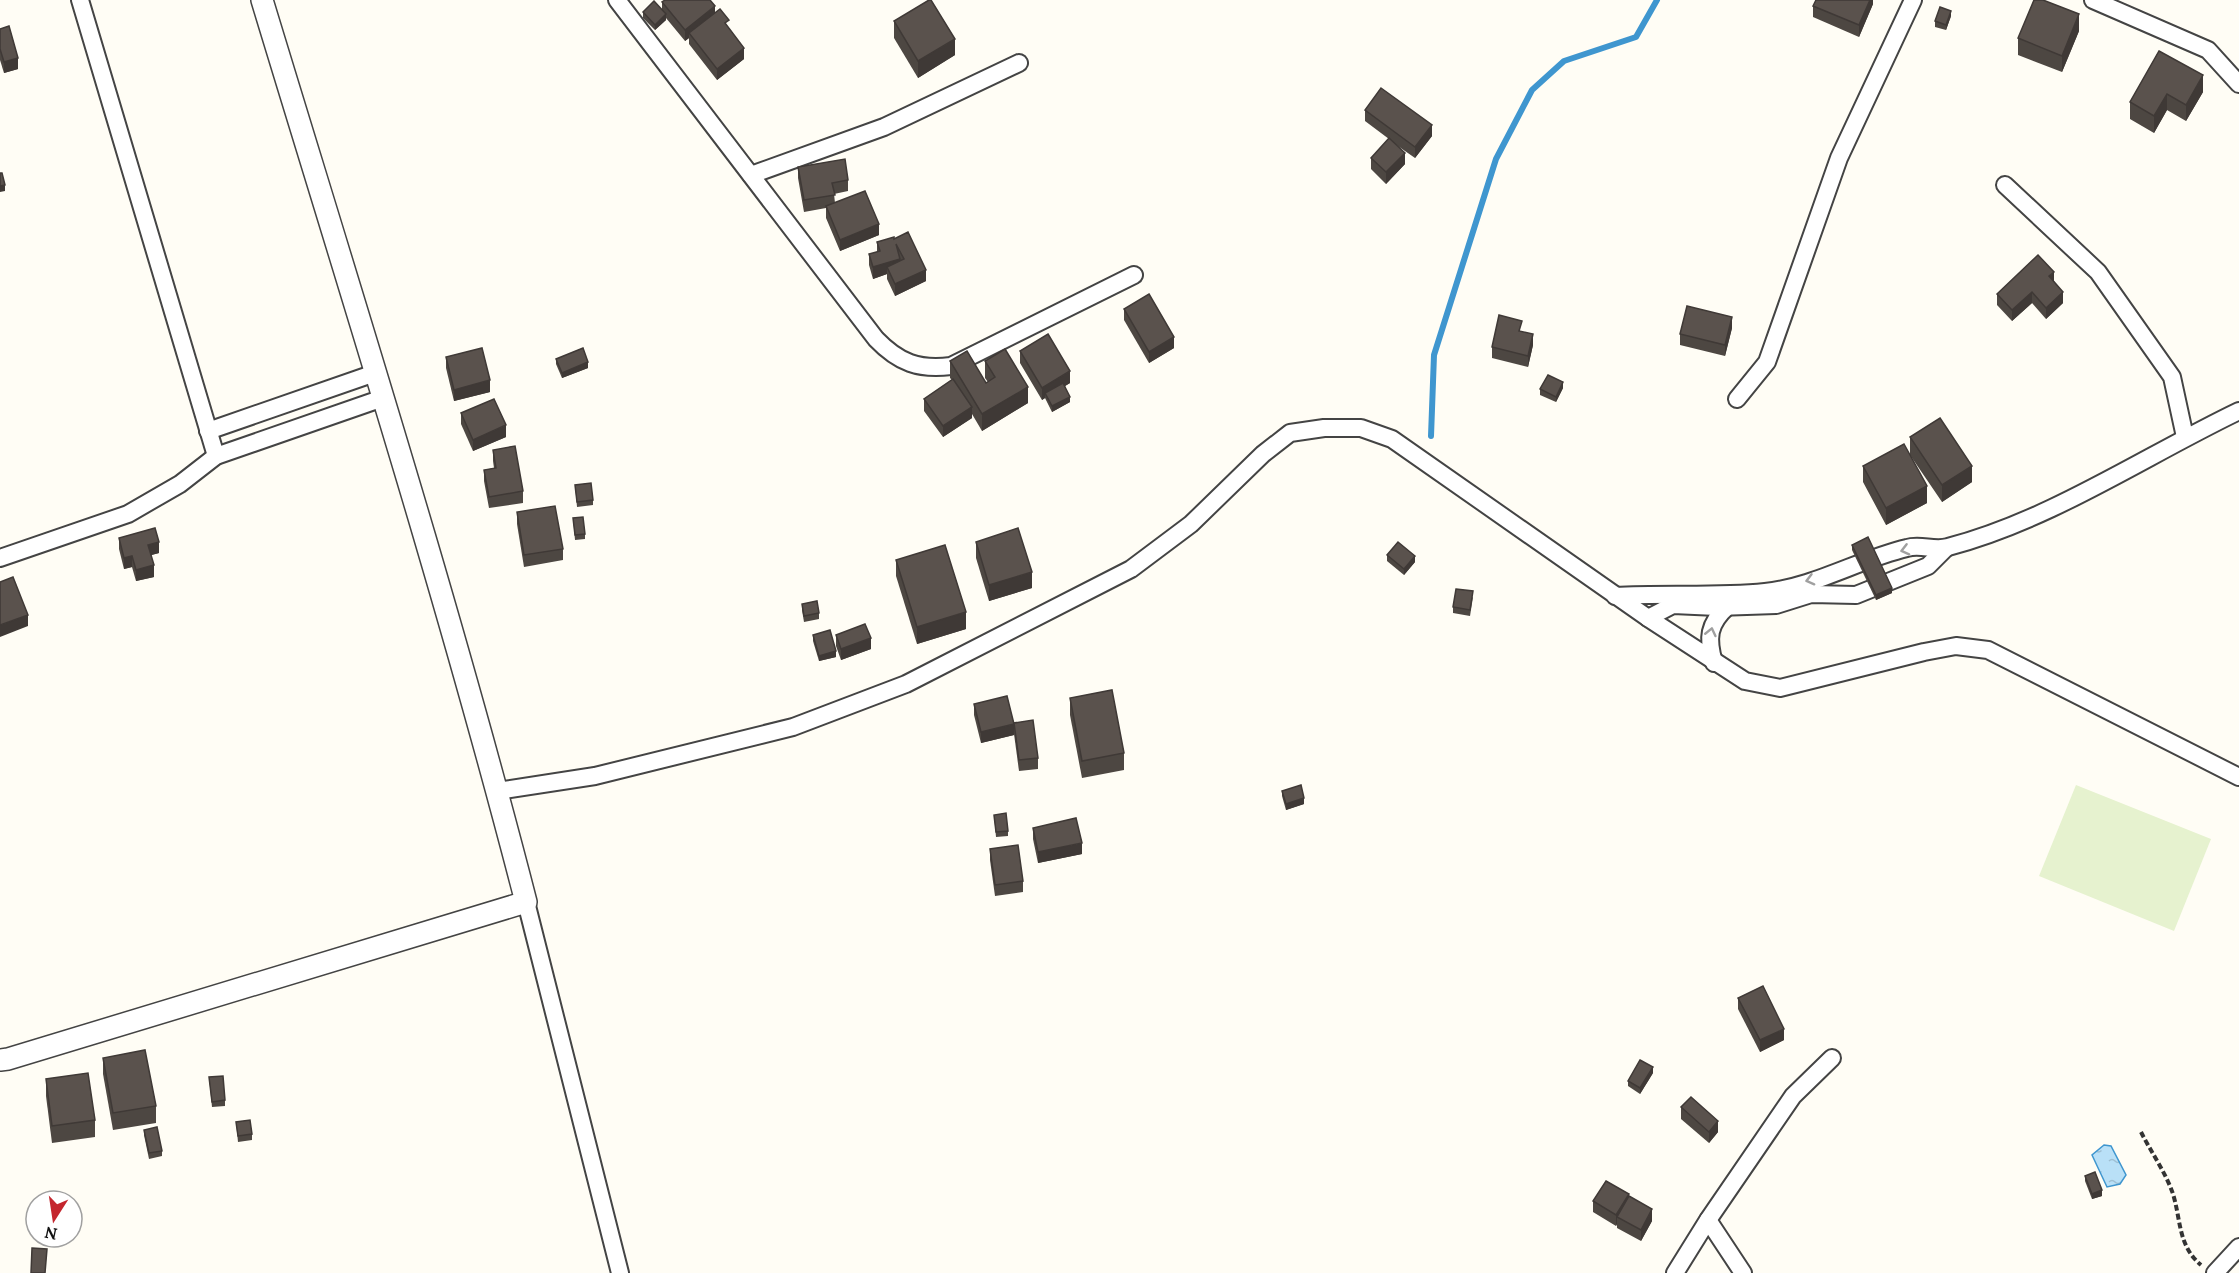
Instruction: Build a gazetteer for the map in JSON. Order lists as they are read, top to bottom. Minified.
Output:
{"north":"bottom"}
